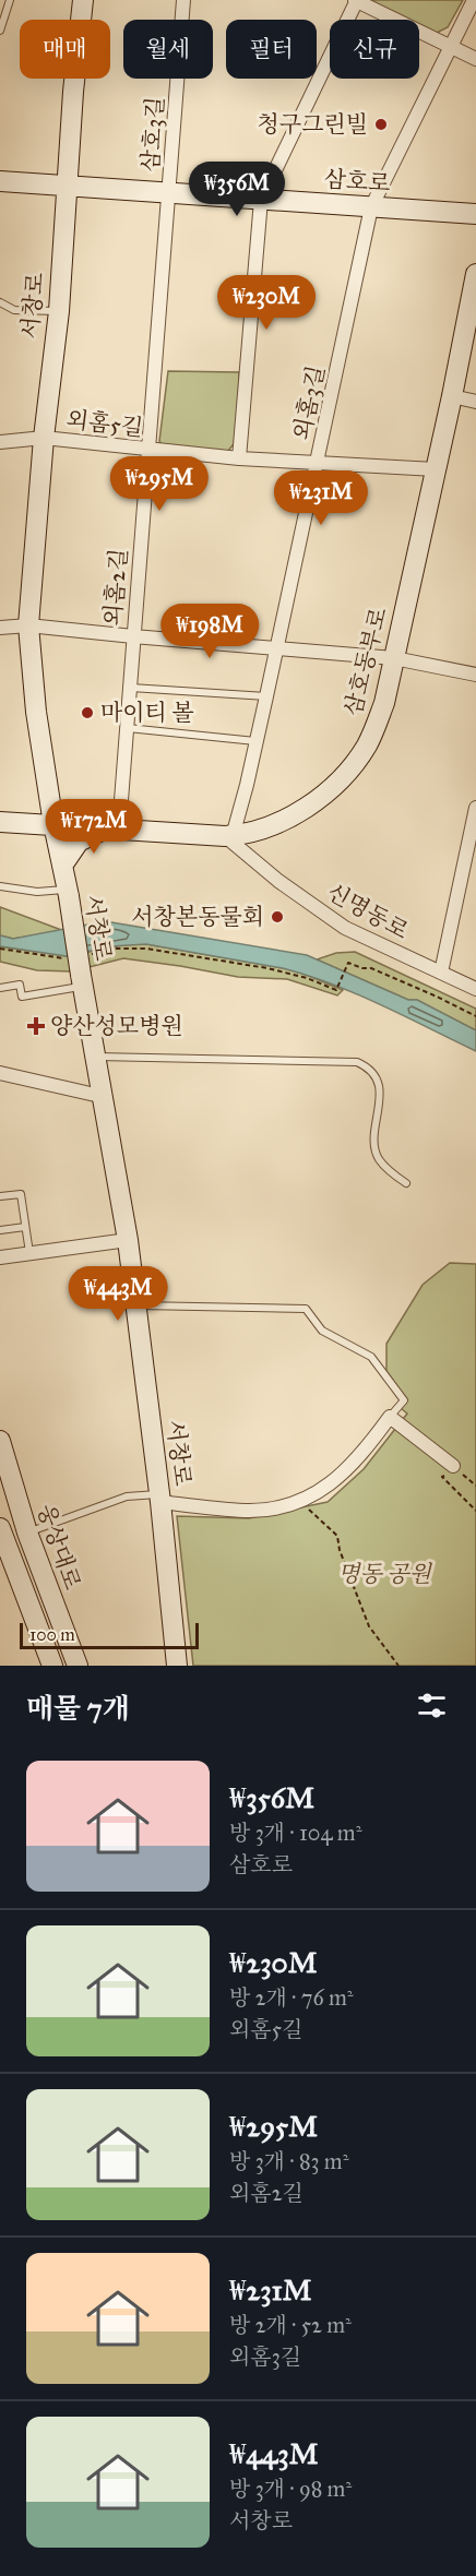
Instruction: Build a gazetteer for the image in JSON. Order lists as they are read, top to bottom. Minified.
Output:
{"streets":{"street":["삼호3길","삼호로","서창로","외홈3길","외홈5길","외홈2길","삼호동부로","신명동로","웅상대로"]},"crossings":[["삼호3길","삼호로"],["삼호3길","외홈2길"],["삼호로","서창로"],["삼호로","외홈3길"],["삼호로","외홈2길"],["서창로","외홈5길"],["서창로","삼호동부로"],["외홈3길","외홈5길"],["외홈3길","삼호동부로"],["외홈3길","신명동로"],["외홈5길","외홈2길"],["외홈5길","삼호동부로"],["외홈2길","삼호동부로"],["삼호동부로","신명동로"]],"parks":["명동 공원"],"places":{"other":["청구그린빌","마이티 볼","서창본동물회"],"health":["양산성모병원"]},"scale_bar":"100 m","page":{"chip":["매매","월세","필터","신규"],"price":["₩356M","₩230M","₩295M","₩231M","₩198M","₩172M","₩443M"],"scale":"100 m","heading":"매물 7개","list":[{"name":"₩356M","note":"방 3개 · 104 m² · 삼호로"},{"name":"₩230M","note":"방 2개 · 76 m² · 외홈5길"},{"name":"₩295M","note":"방 3개 · 83 m² · 외홈2길"},{"name":"₩231M","note":"방 2개 · 52 m² · 외홈3길"},{"name":"₩443M","note":"방 3개 · 98 m² · 서창로"}]}}
